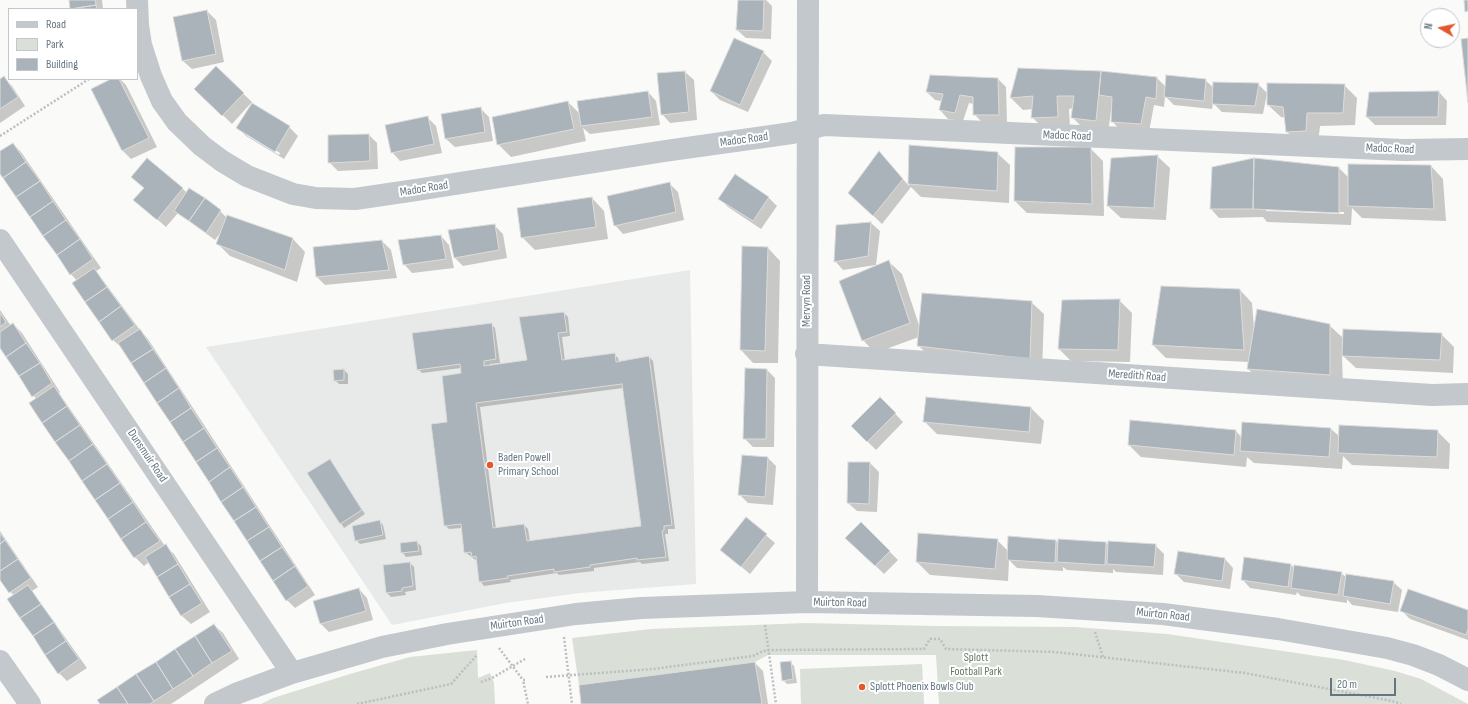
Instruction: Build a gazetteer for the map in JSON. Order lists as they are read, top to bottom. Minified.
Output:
{"streets":{"street":["Madoc Road","Mervyn Road","Meredith Road","Dunsmuir Road","Muirton Road"]},"crossings":[["Madoc Road","Mervyn Road"],["Mervyn Road","Meredith Road"],["Mervyn Road","Muirton Road"],["Dunsmuir Road","Muirton Road"]],"parks":["Splott Football Park"],"places":["Baden Powell Primary School","Splott Phoenix Bowls Club"],"legend":["Road","Park","Building"],"scale_bar":"20 m","north":"left"}
